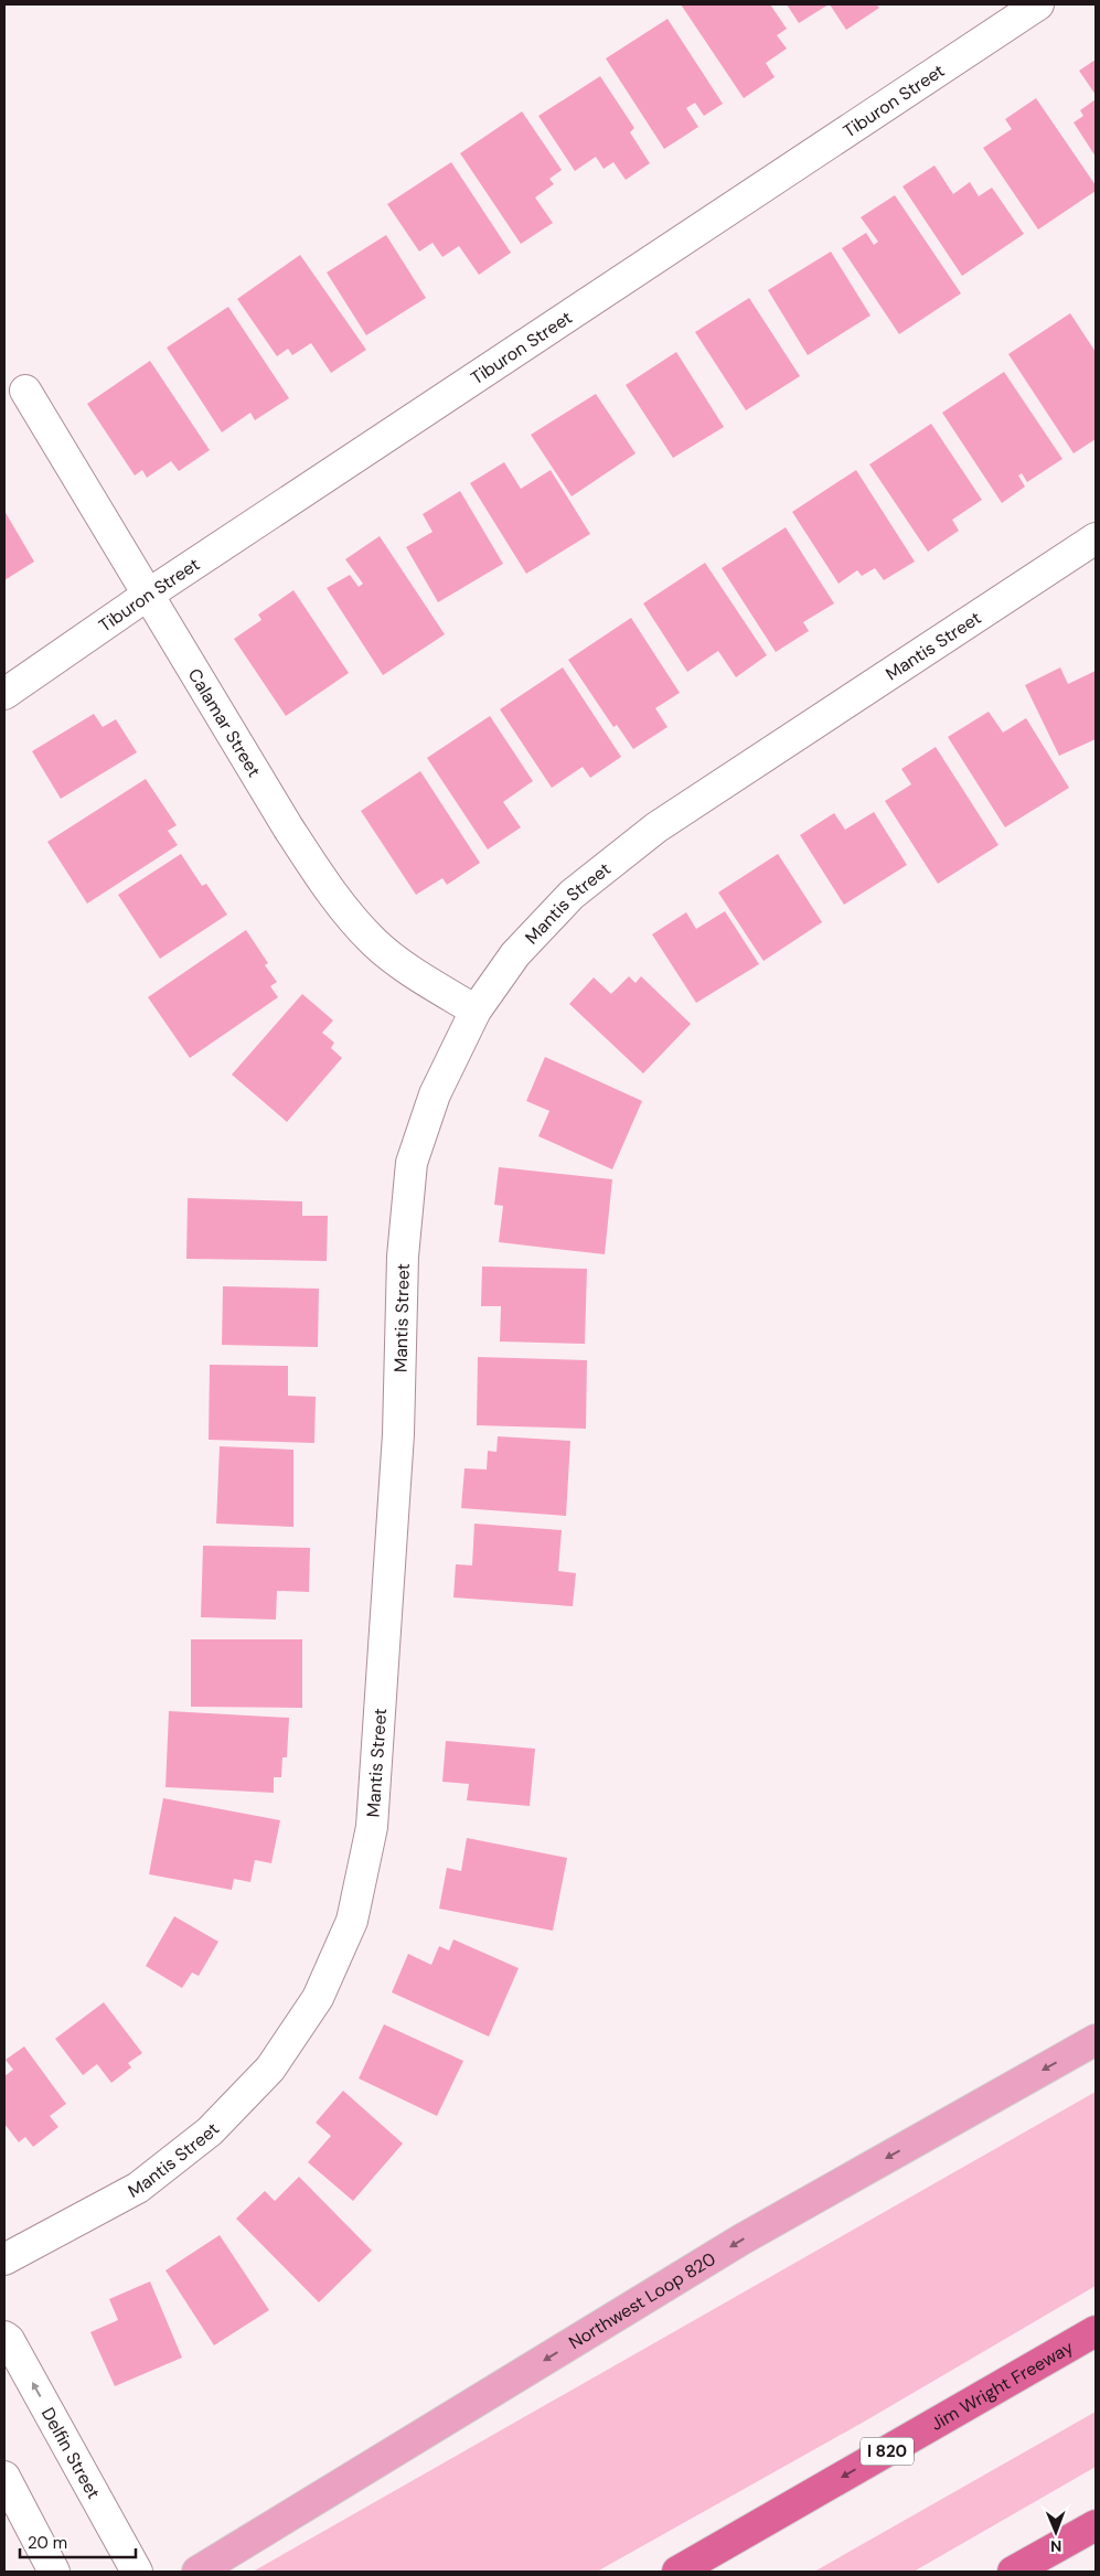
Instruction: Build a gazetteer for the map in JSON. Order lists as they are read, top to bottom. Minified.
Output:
{"streets":{"highway":["Jim Wright Freeway","I 820"],"main road":["Northwest Loop 820"],"street":["Tiburon Street","Mantis Street","Calamar Street","Delfin Street"]},"crossings":[["Tiburon Street","Calamar Street"],["Mantis Street","Calamar Street"]],"one_way":["Northwest Loop 820","Jim Wright Freeway"],"scale_bar":"20 m","north":"bottom"}
